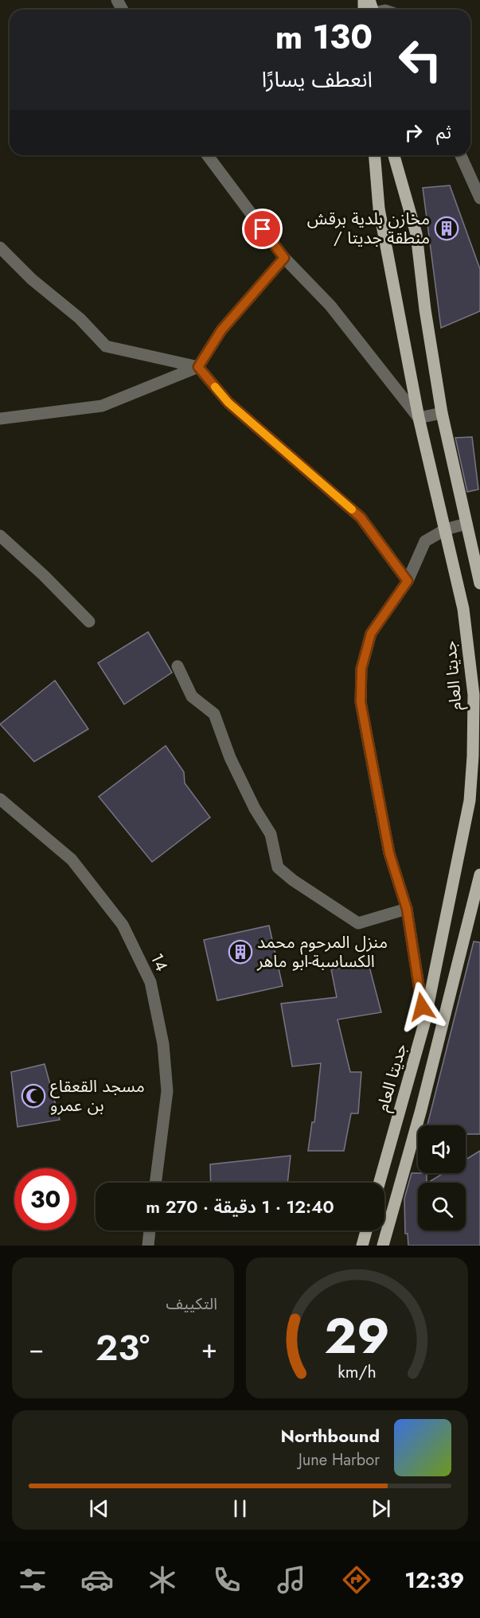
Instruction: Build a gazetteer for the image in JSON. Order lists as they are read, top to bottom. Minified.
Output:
{"streets":{"main road":["جديتا العام"],"street":["14"]},"places":{"building":["مخازن بلدية برقش / منطقة جديتا","منزل المرحوم محمد الكساسبة-ابو ماهر"],"mosque":["مسجد القعقاع بن عمرو"]},"page":{"turn":["130 m","انعطف يسارًا"],"then":"ثم","limit":"30","trip":"12:40 · 1 دقيقة · 270 m","tile":"التكييف","heat":["−","23°","+"],"song":["Northbound","June Harbor"],"tabs":"12:39","gauge":["29","km/h"]}}
